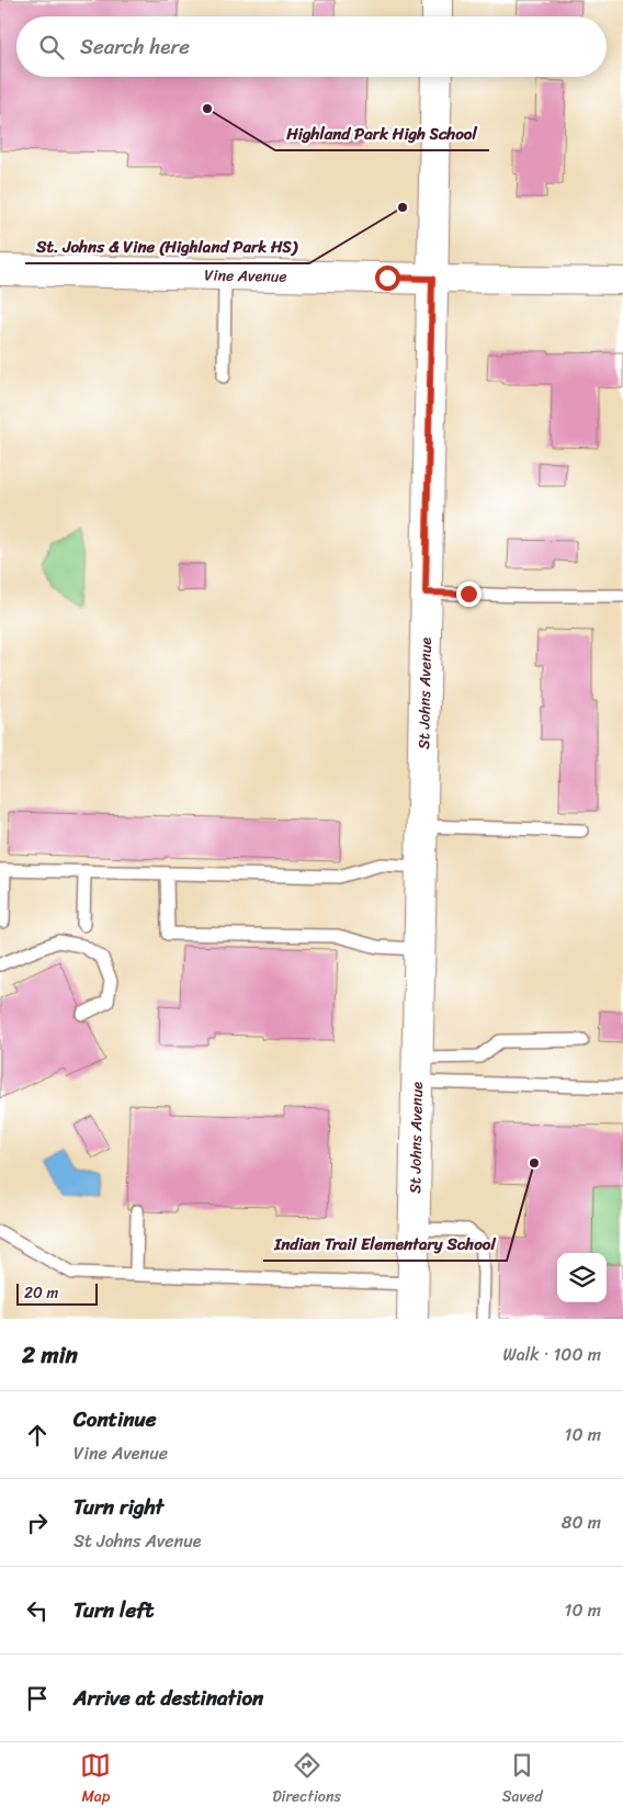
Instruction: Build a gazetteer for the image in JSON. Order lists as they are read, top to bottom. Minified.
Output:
{"streets":{"street":["Vine Avenue","St Johns Avenue"]},"crossings":[["Vine Avenue","St Johns Avenue"]],"places":["Highland Park High School","St. Johns & Vine (Highland Park HS)","Indian Trail Elementary School"],"scale_bar":"20 m","page":{"search":"Search here","scale":"20 m","heading":["2 min","Walk · 100 m"],"list":[["Continue","Vine Avenue","10 m"],["Turn right","St Johns Avenue","80 m"],["Turn left","10 m"],"Arrive at destination"],"nav":["Map","Directions","Saved"]}}
